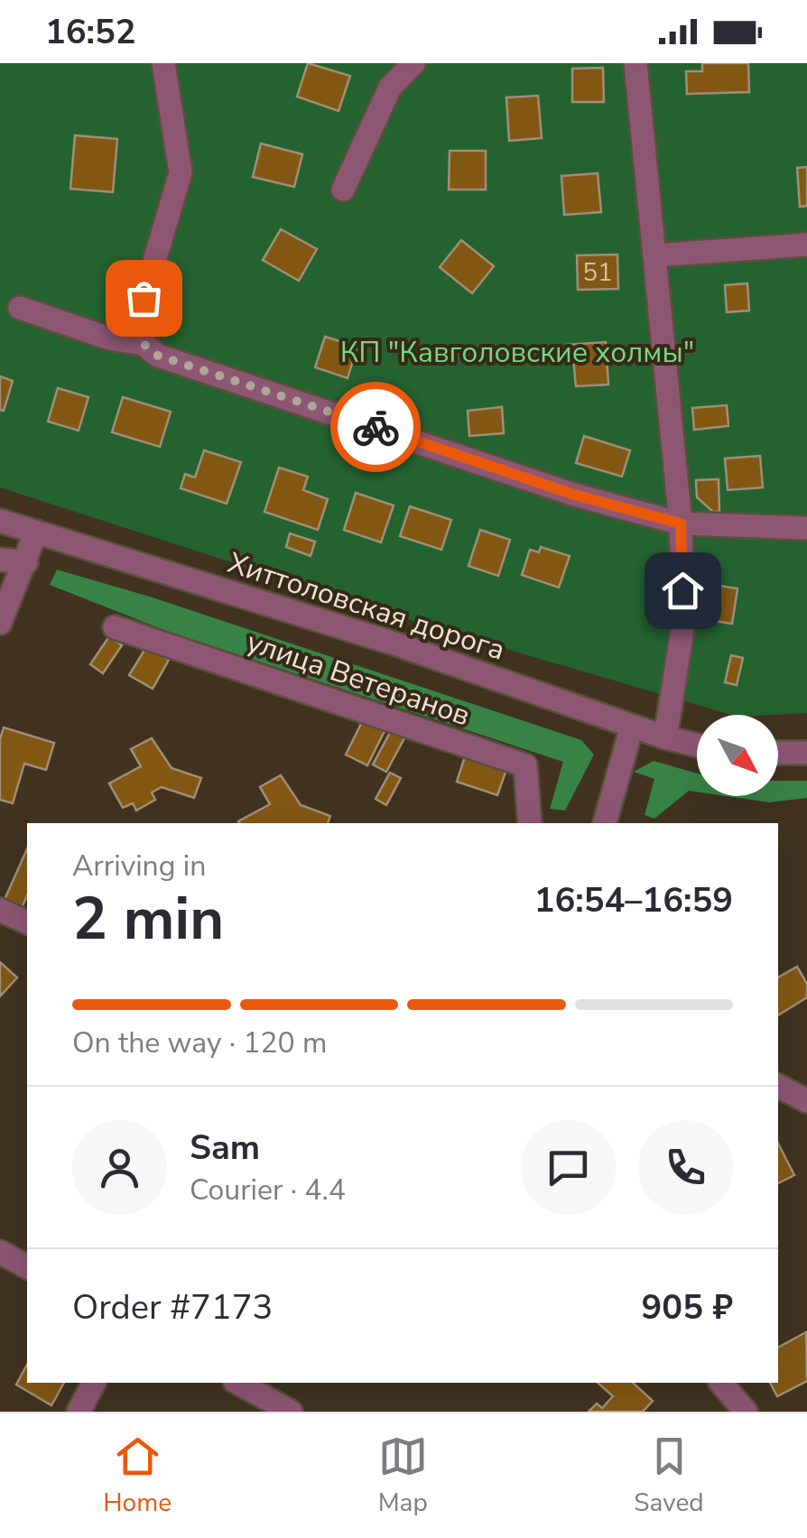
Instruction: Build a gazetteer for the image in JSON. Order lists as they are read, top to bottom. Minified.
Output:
{"streets":{"street":["Хиттоловская дорога","улица Ветеранов"]},"parks":["КП \"Кавголовские холмы\""],"house_numbers":["51"],"north":"bottom right","page":{"status":"16:52","heading":["2 min","Arriving in","16:54–16:59"],"panel":["Sam","Courier · 4.4","Order #7173","905 ₽"],"bar":"On the way · 120 m","tabs":["Home","Map","Saved"]}}
